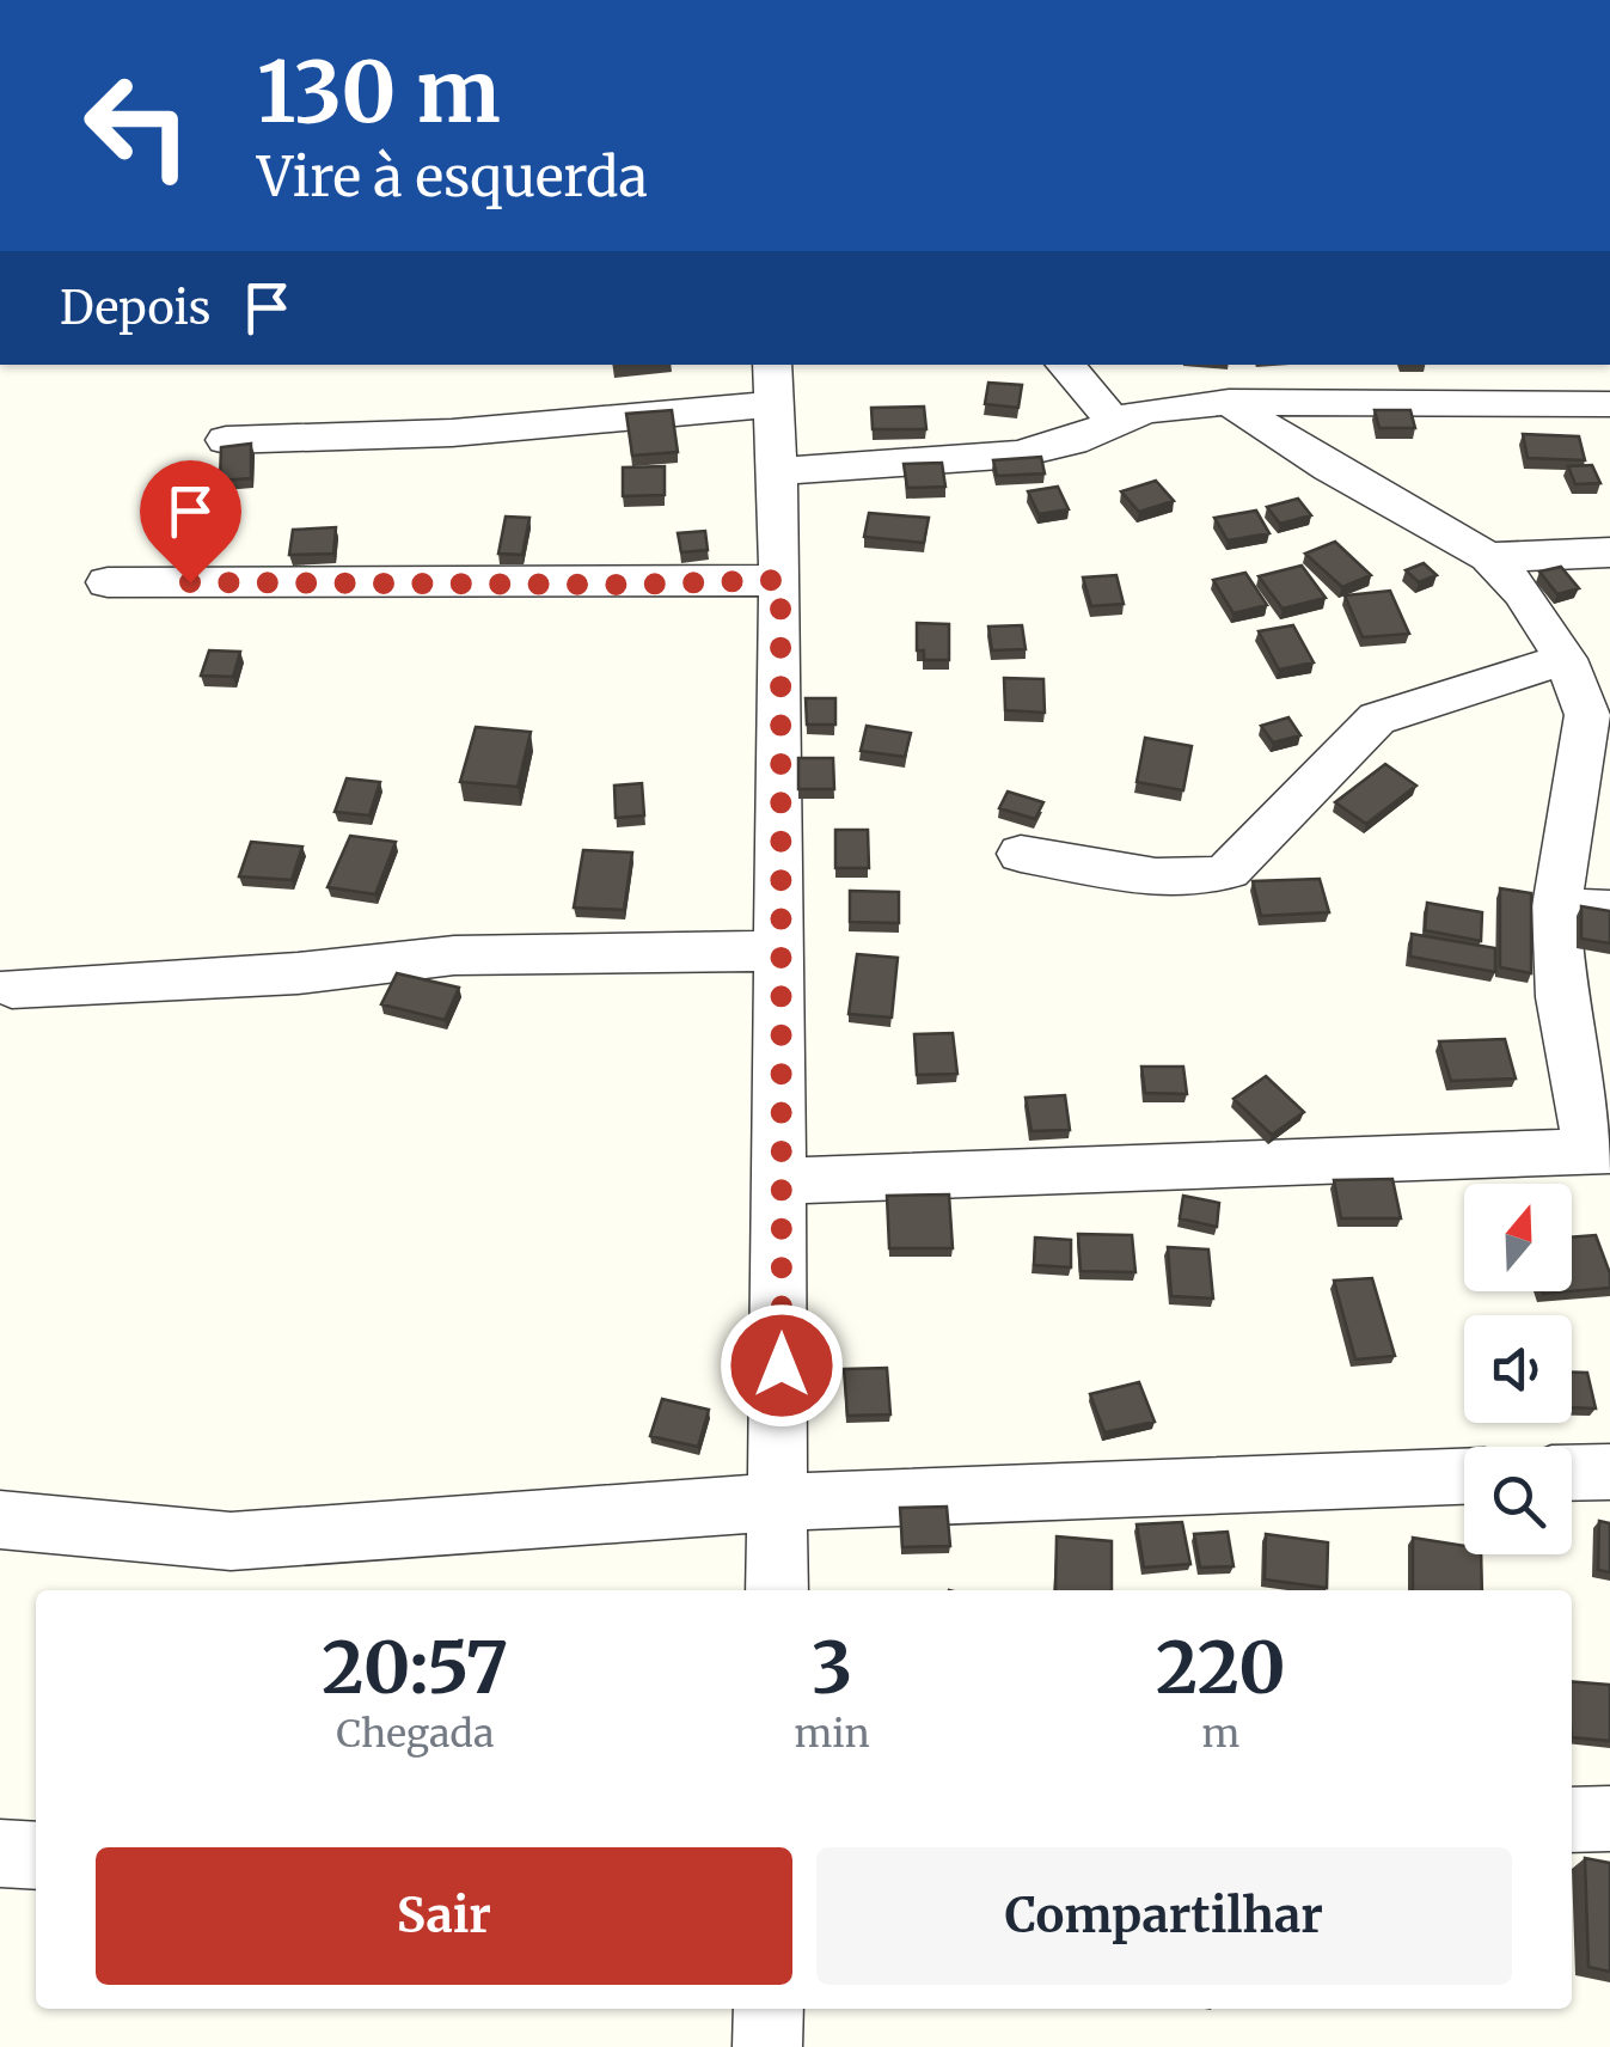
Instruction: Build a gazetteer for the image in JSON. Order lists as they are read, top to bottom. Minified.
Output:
{"north":"top","page":{"turn":["130 m","Vire à esquerda"],"then":"Depois","eta":["20:57","Chegada","3","min","220","m"],"buttons":["Sair","Compartilhar"]}}
